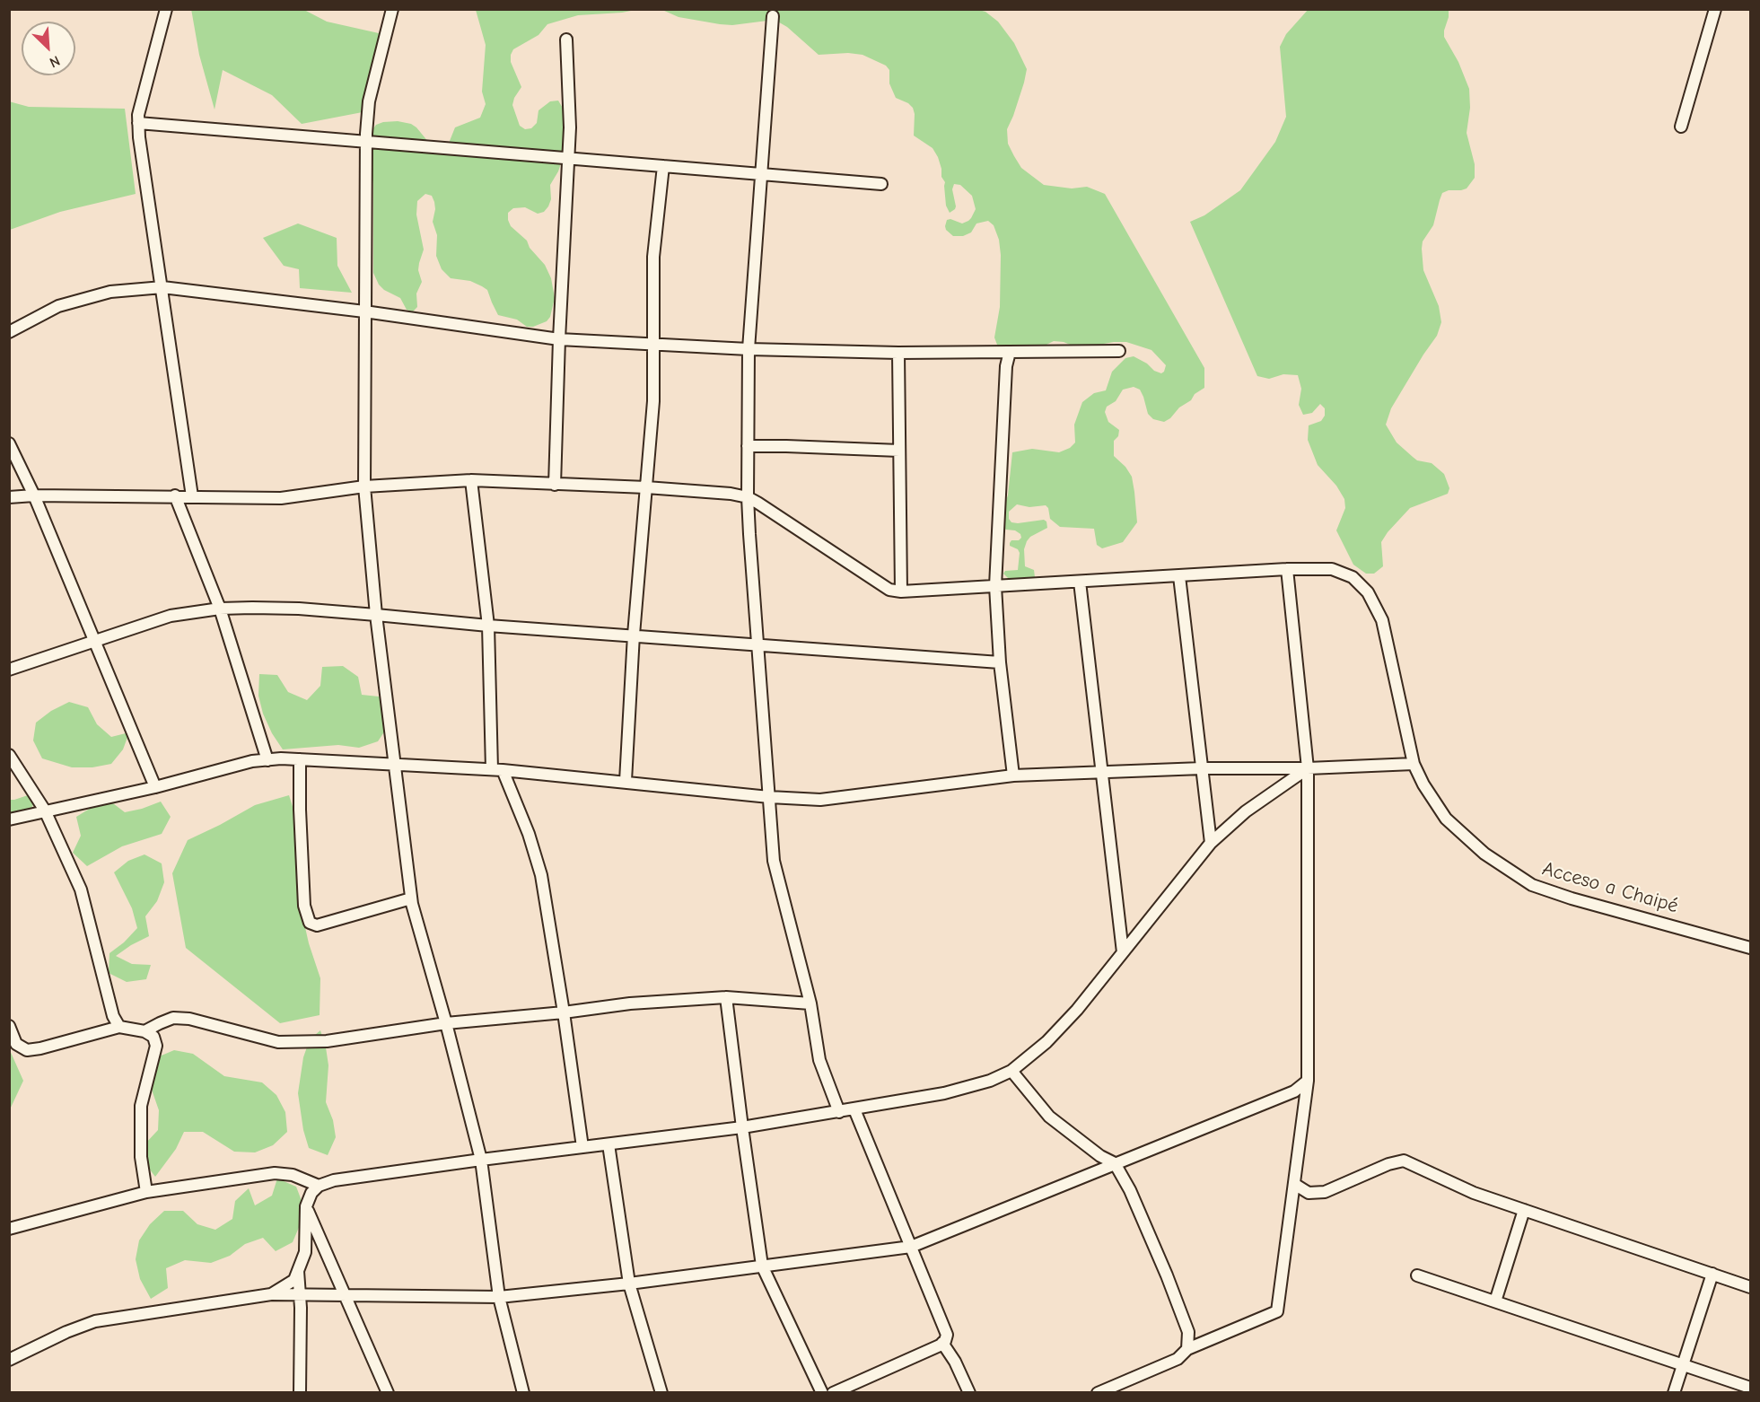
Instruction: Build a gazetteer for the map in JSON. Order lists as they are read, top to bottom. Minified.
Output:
{"streets":{"street":["Acceso a Chaipé"]},"north":"bottom right"}
